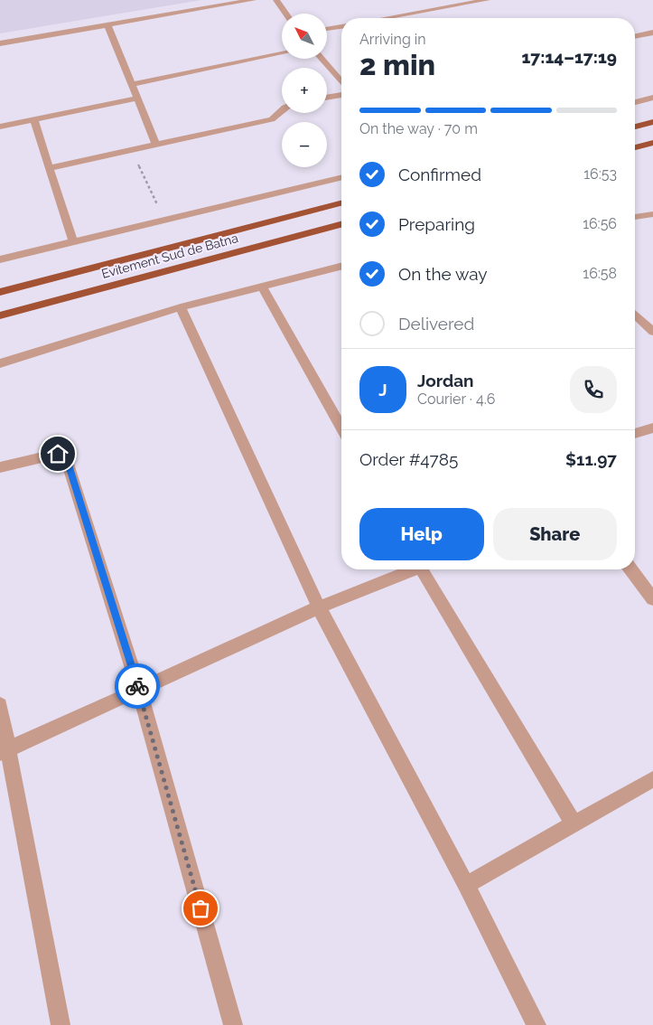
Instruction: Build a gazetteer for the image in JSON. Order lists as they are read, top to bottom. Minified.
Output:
{"streets":{"highway":["Evitement Sud de Batna"]},"north":"top left","page":{"map_buttons":["+","−"],"heading":["2 min","Arriving in","17:14–17:19"],"panel":["Jordan","Courier · 4.6","Order #4785","$11.97"],"bar":"On the way · 70 m","list":[["Confirmed","16:53"],["Preparing","16:56"],["On the way","16:58"],"Delivered"],"round":"J","buttons":["Help","Share"]}}
